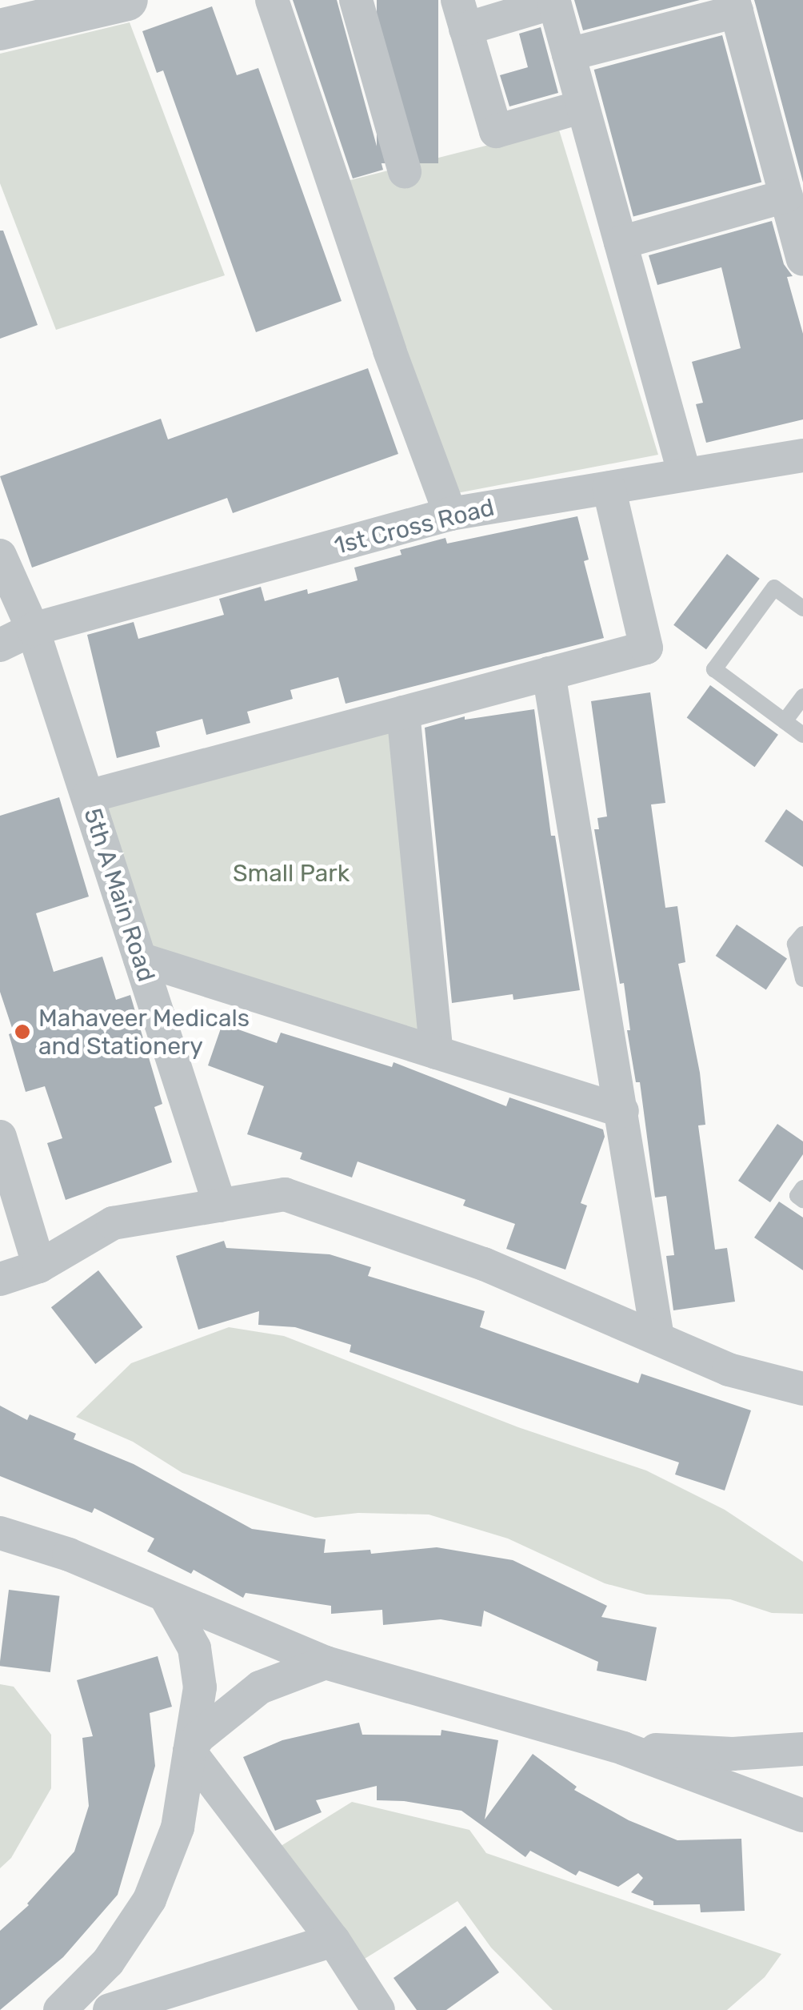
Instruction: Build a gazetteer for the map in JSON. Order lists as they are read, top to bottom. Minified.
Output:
{"streets":{"street":["1st Cross Road","5th A Main Road"]},"crossings":[["1st Cross Road","5th A Main Road"]],"parks":["Small Park"],"places":["Mahaveer Medicals and Stationery"]}
